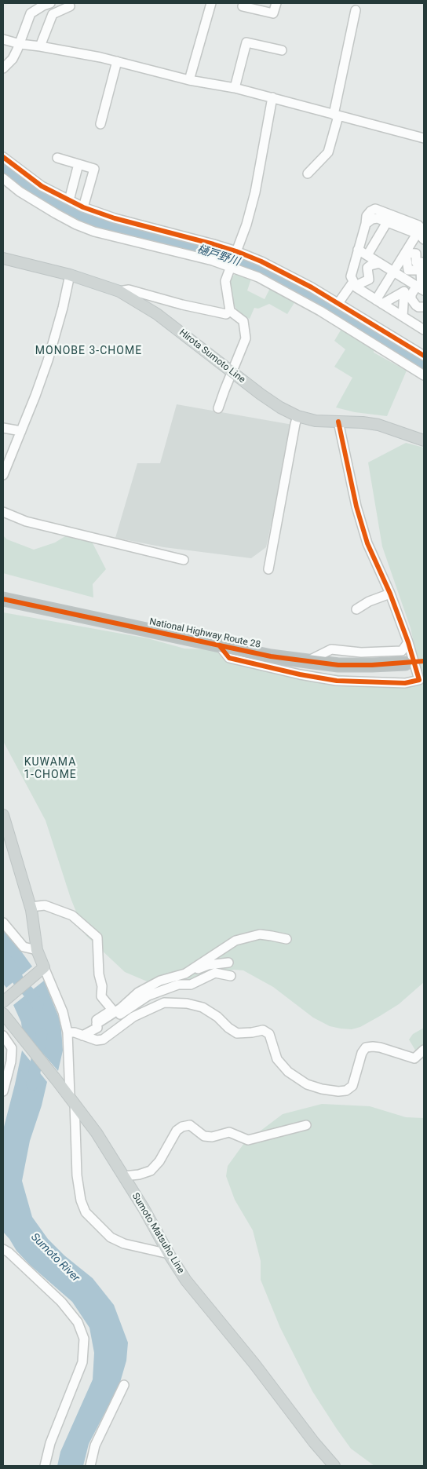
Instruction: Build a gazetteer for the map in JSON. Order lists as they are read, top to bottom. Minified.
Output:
{"streets":{"highway":["National Highway Route 28"],"main road":["Hirota Sumoto Line","Sumoto Matsuho Line"]},"districts":["MONOBE 3-CHOME","KUWAMA 1-CHOME"],"water":["樋戸野川","Sumoto River"]}
